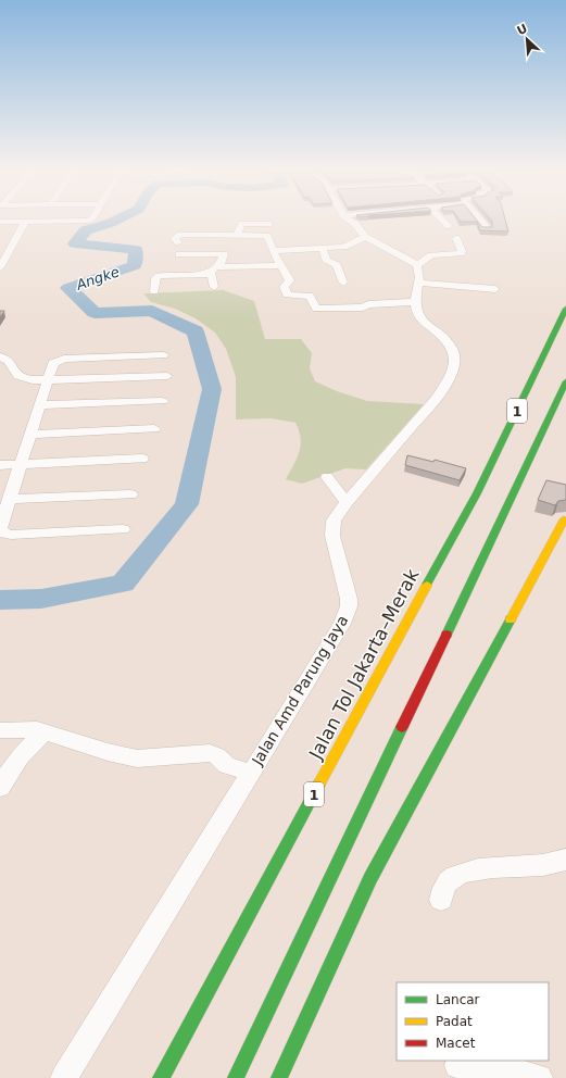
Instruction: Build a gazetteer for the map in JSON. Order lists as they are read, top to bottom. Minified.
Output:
{"streets":{"highway":["1","Jalan Tol Jakarta–Merak"],"street":["Jalan Amd Parung Jaya"]},"water":["Angke"],"legend":["Lancar","Padat","Macet"],"north":"top left"}
